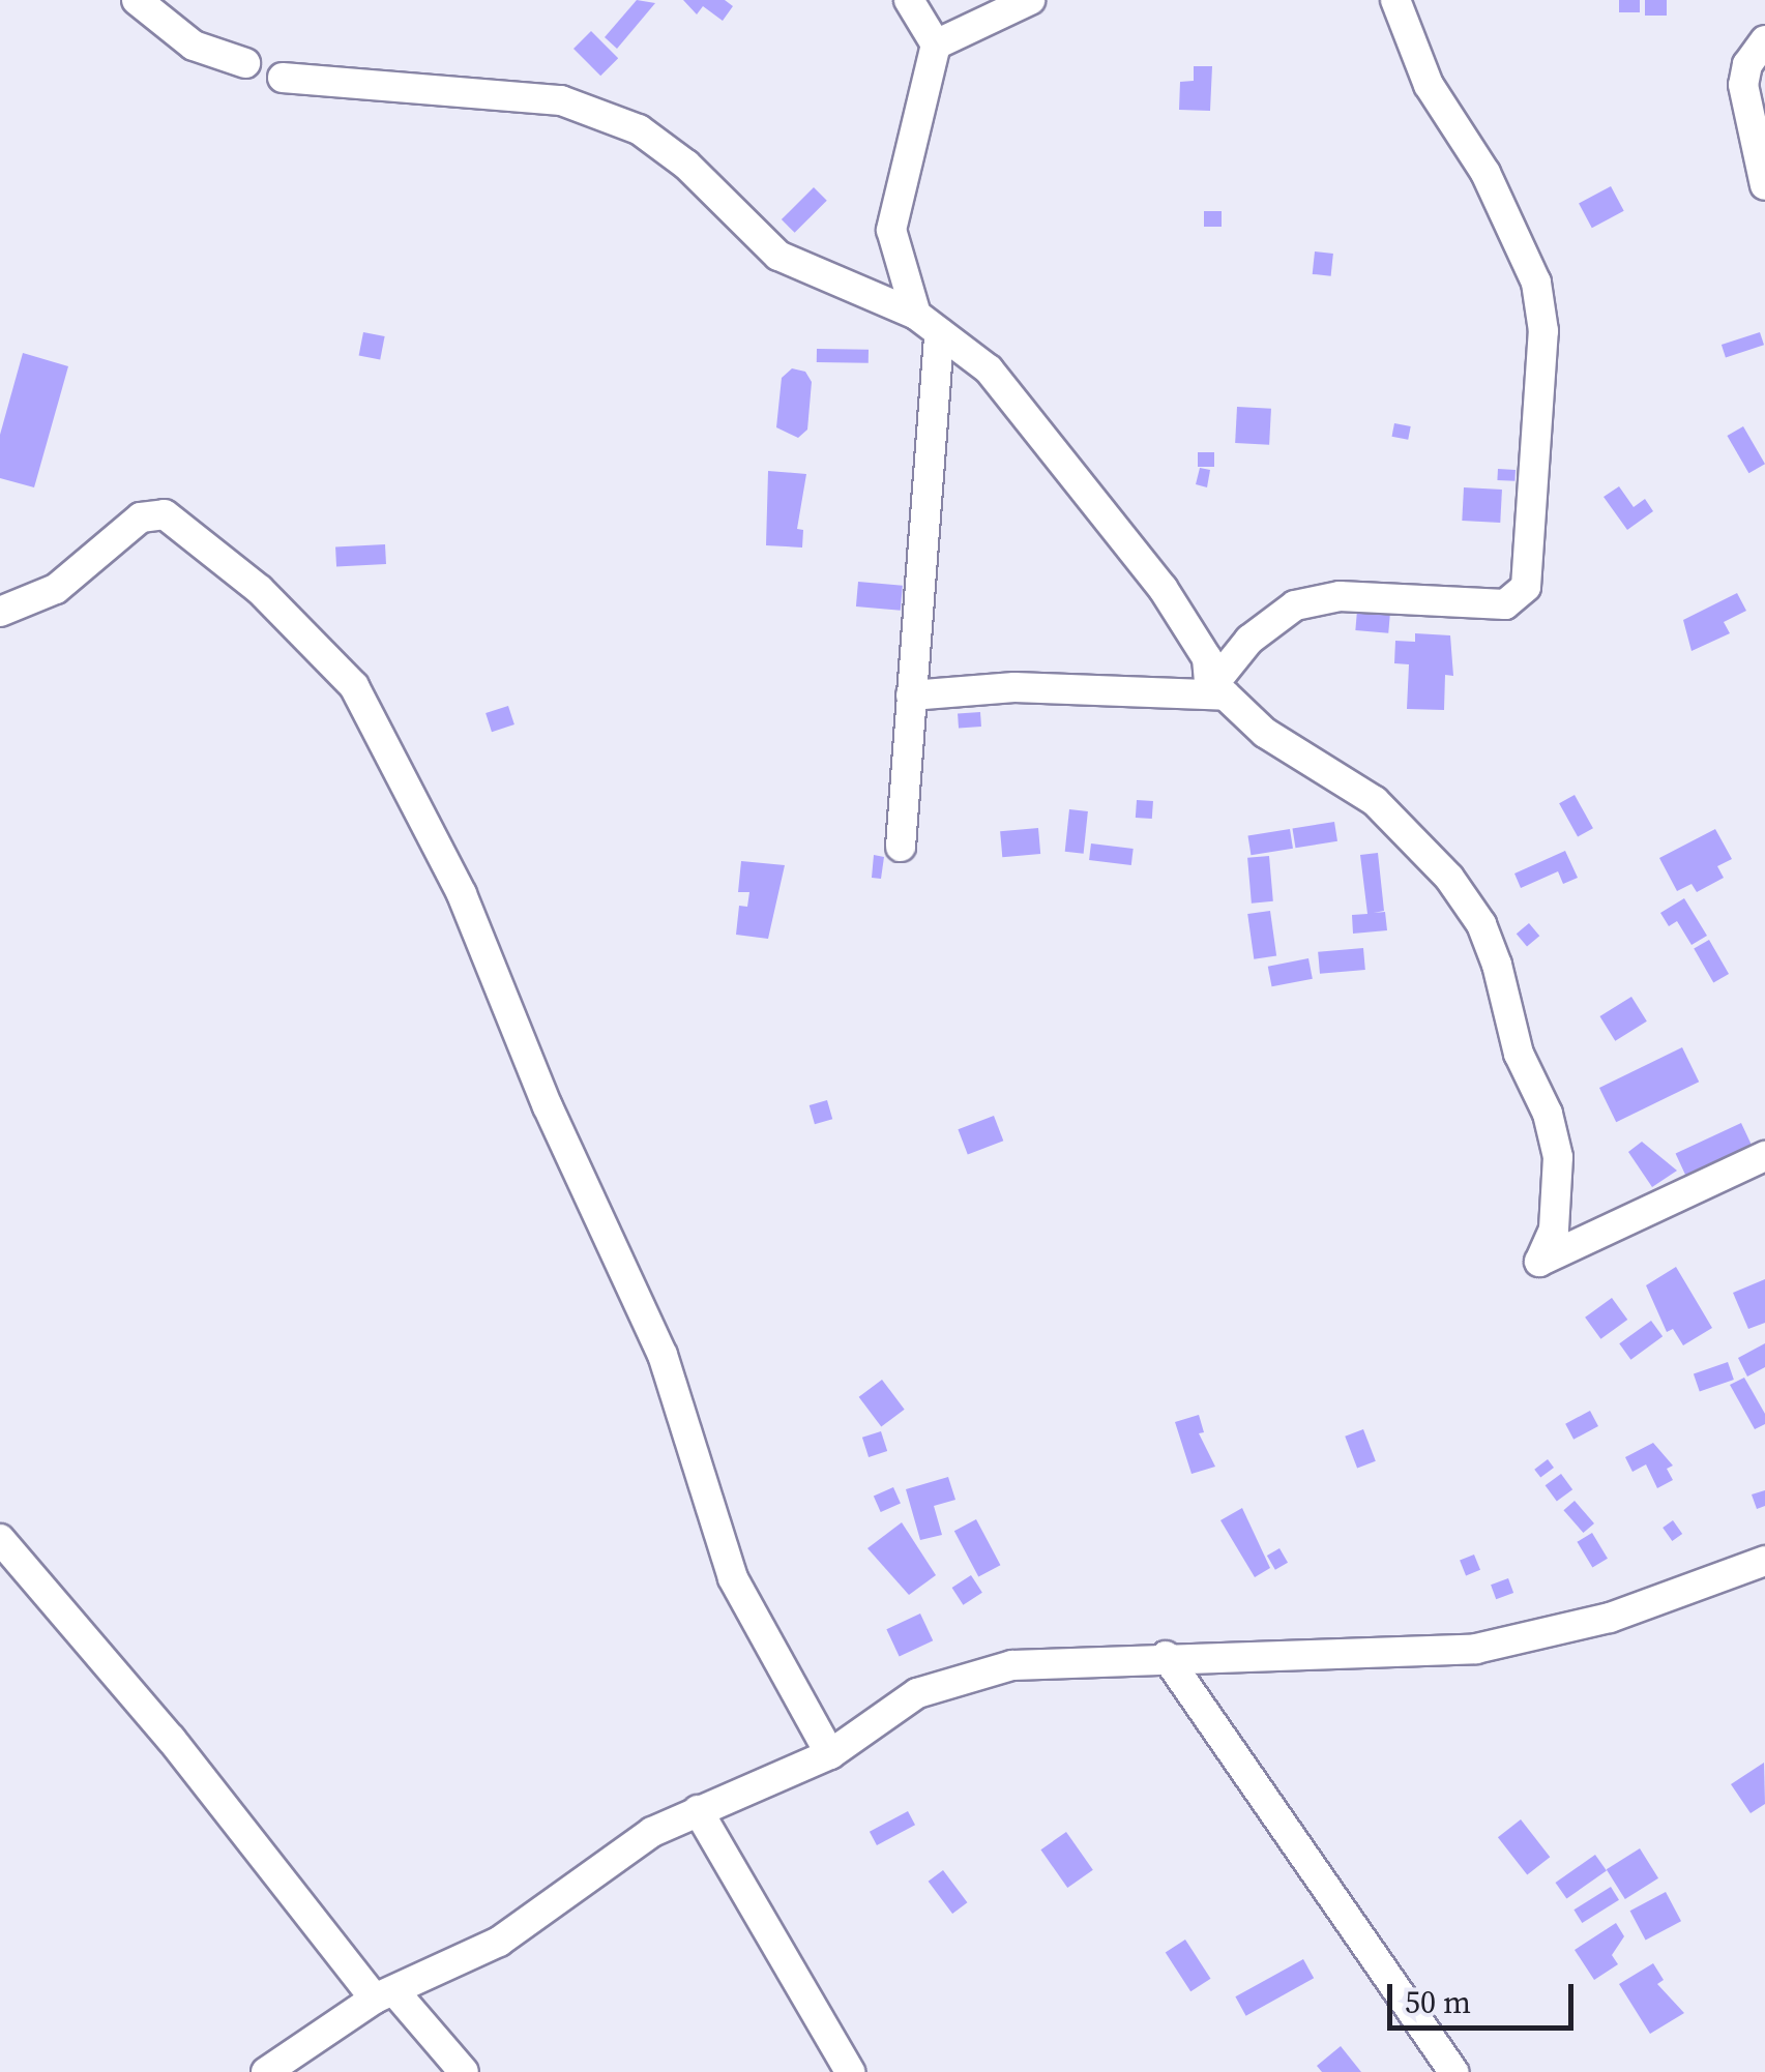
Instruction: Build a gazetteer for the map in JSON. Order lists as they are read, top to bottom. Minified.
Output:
{"scale_bar":"50 m"}
